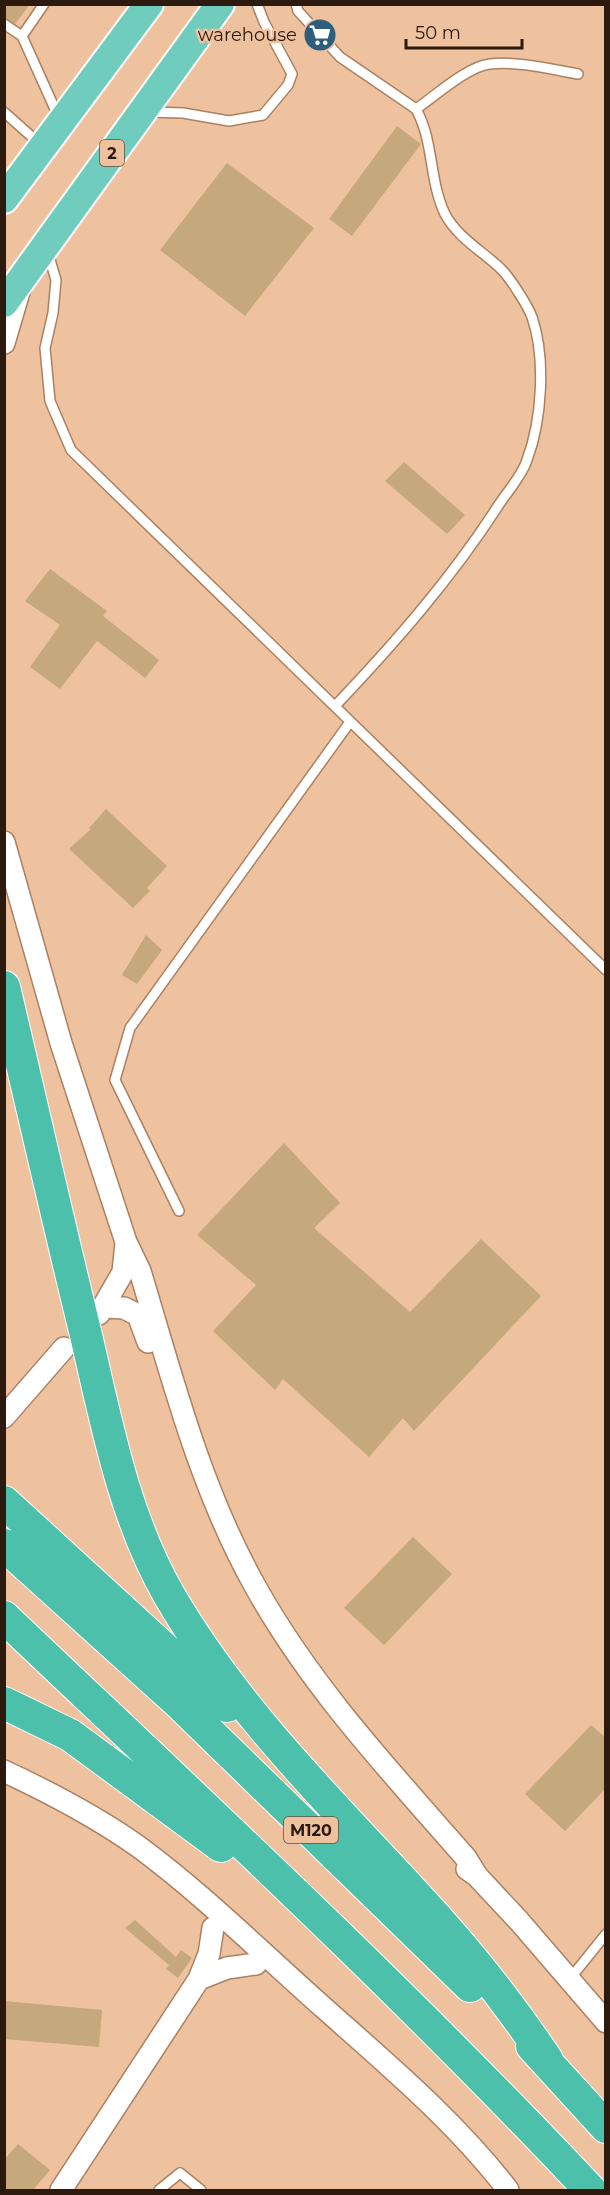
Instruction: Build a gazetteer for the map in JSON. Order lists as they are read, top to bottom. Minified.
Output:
{"streets":{"highway":["2","M120"]},"places":{"supermarket":["warehouse"]},"scale_bar":"50 m"}
